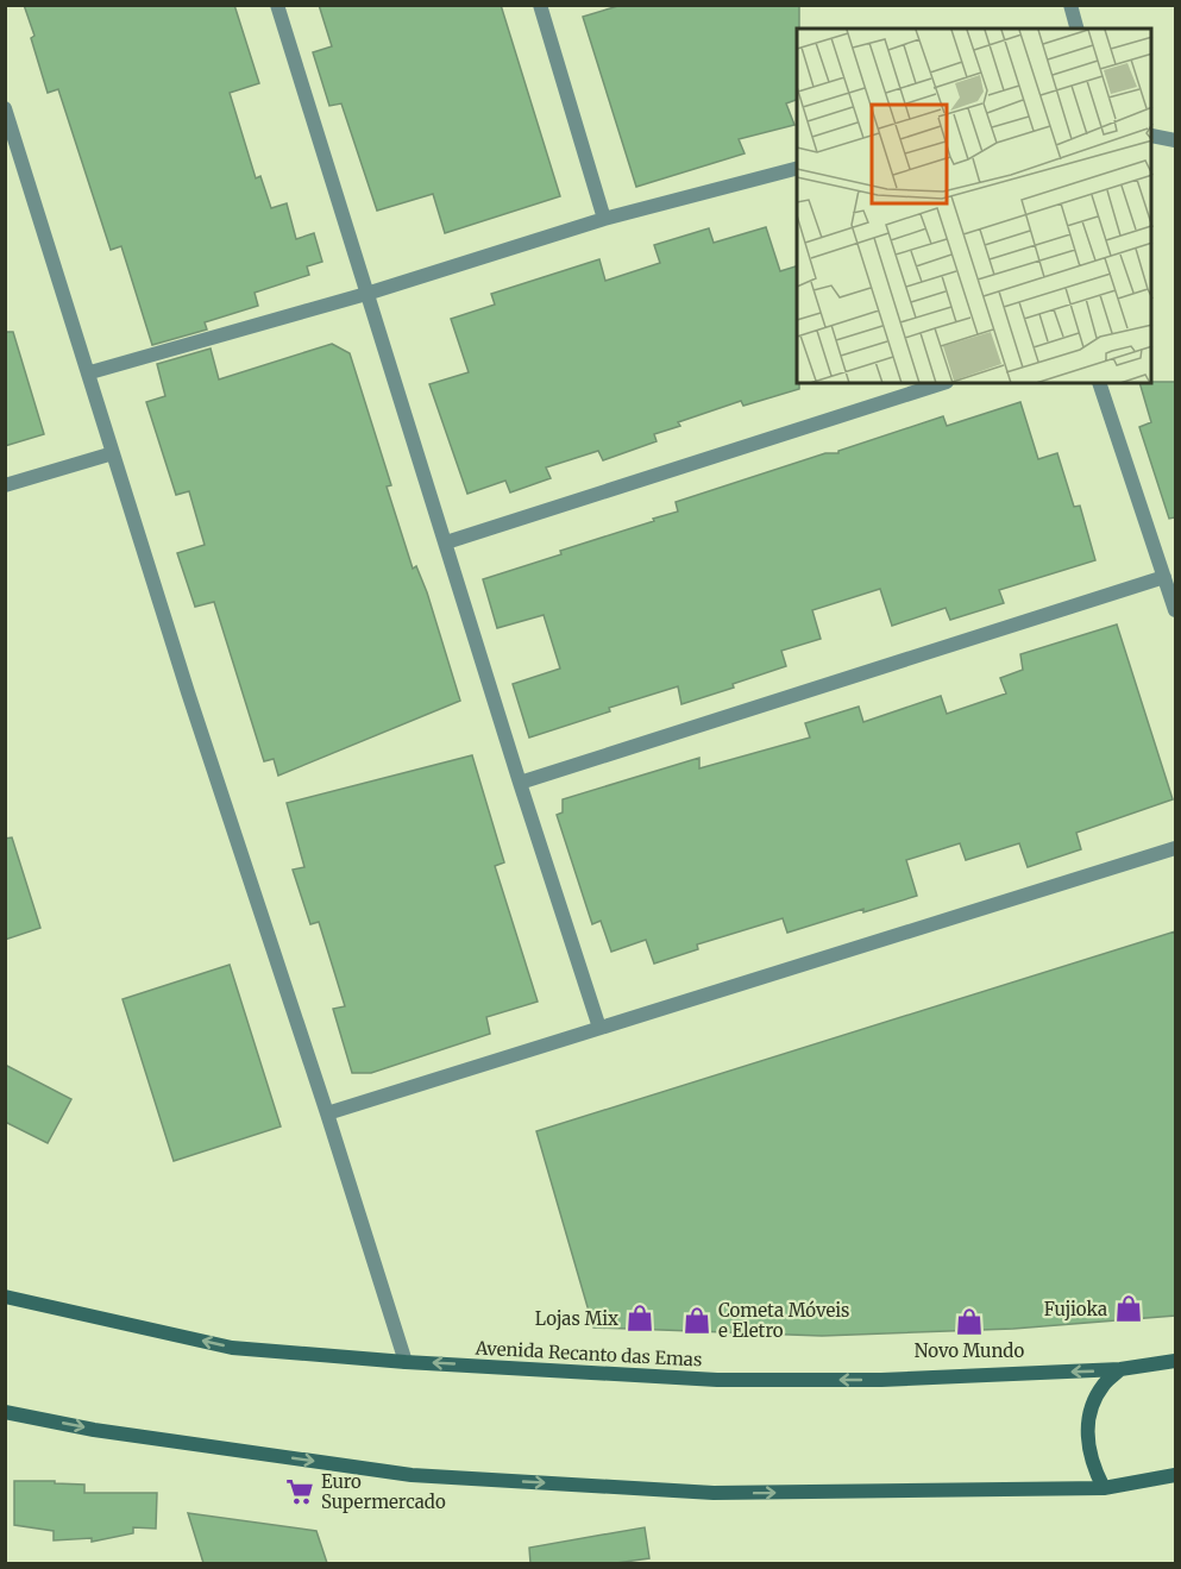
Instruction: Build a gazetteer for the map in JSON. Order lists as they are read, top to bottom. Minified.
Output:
{"streets":{"main road":["Avenida Recanto das Emas"]},"places":{"shop":["Fujioka","Lojas Mix","Cometa Móveis e Eletro","Novo Mundo"],"supermarket":["Euro Supermercado"]}}
